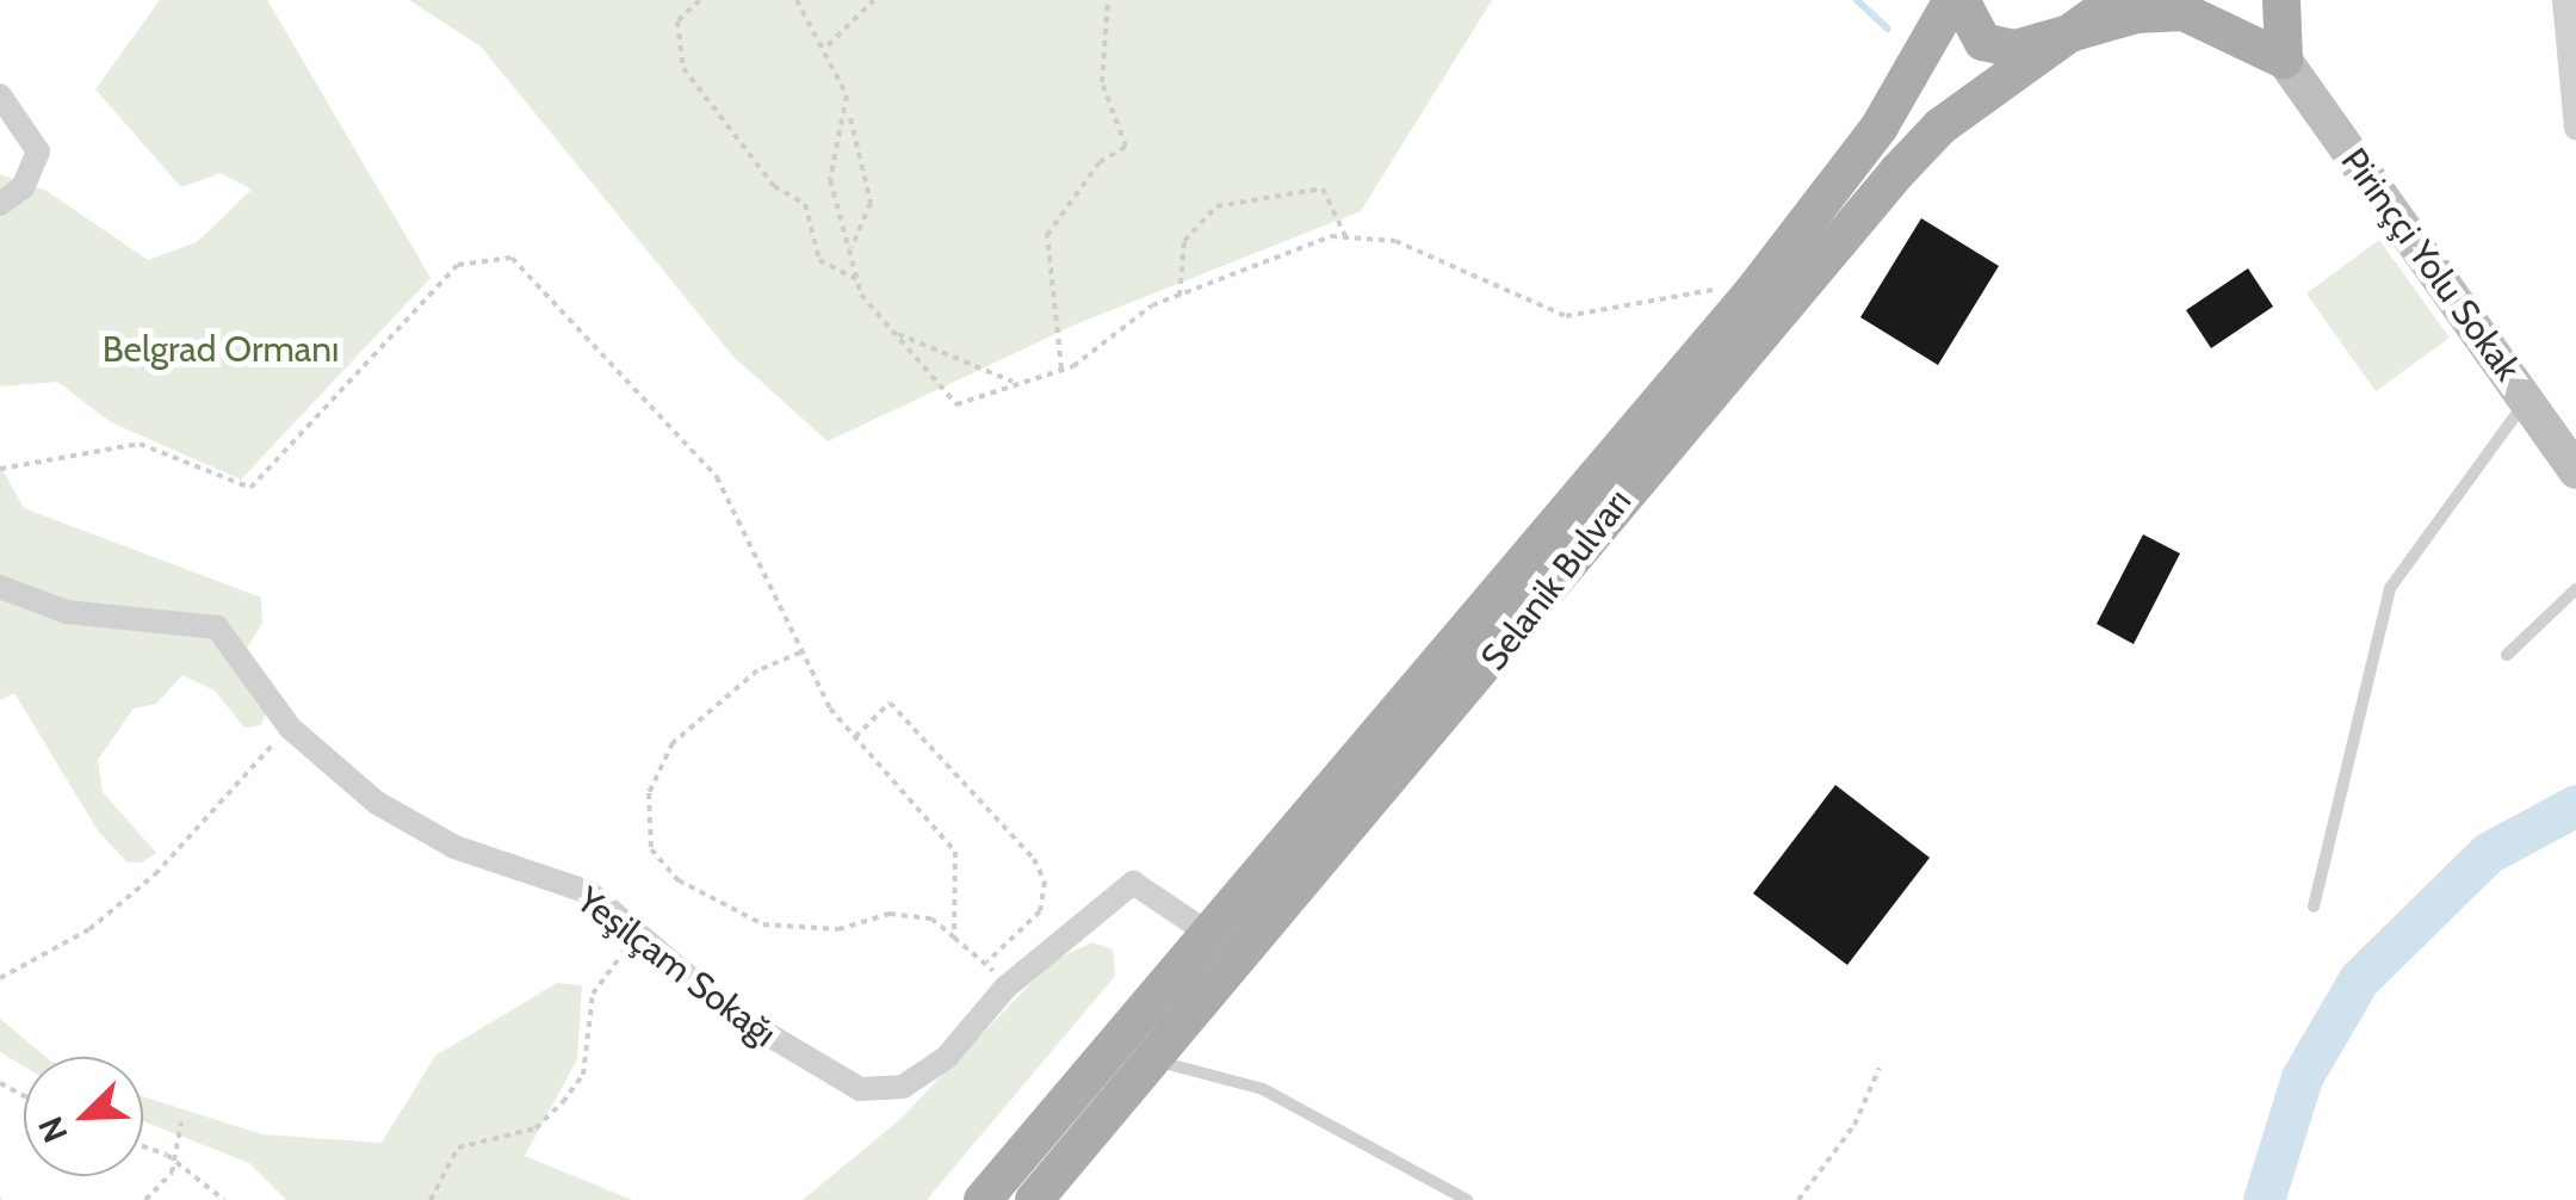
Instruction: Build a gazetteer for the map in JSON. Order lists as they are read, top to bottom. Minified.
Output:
{"streets":{"main road":["Pirinççi Yolu Sokak","Selanik Bulvarı"],"street":["Yeşilçam Sokağı"]},"crossings":[["Selanik Bulvarı","Yeşilçam Sokağı"]],"parks":["Belgrad Ormanı"],"north":"bottom left"}
